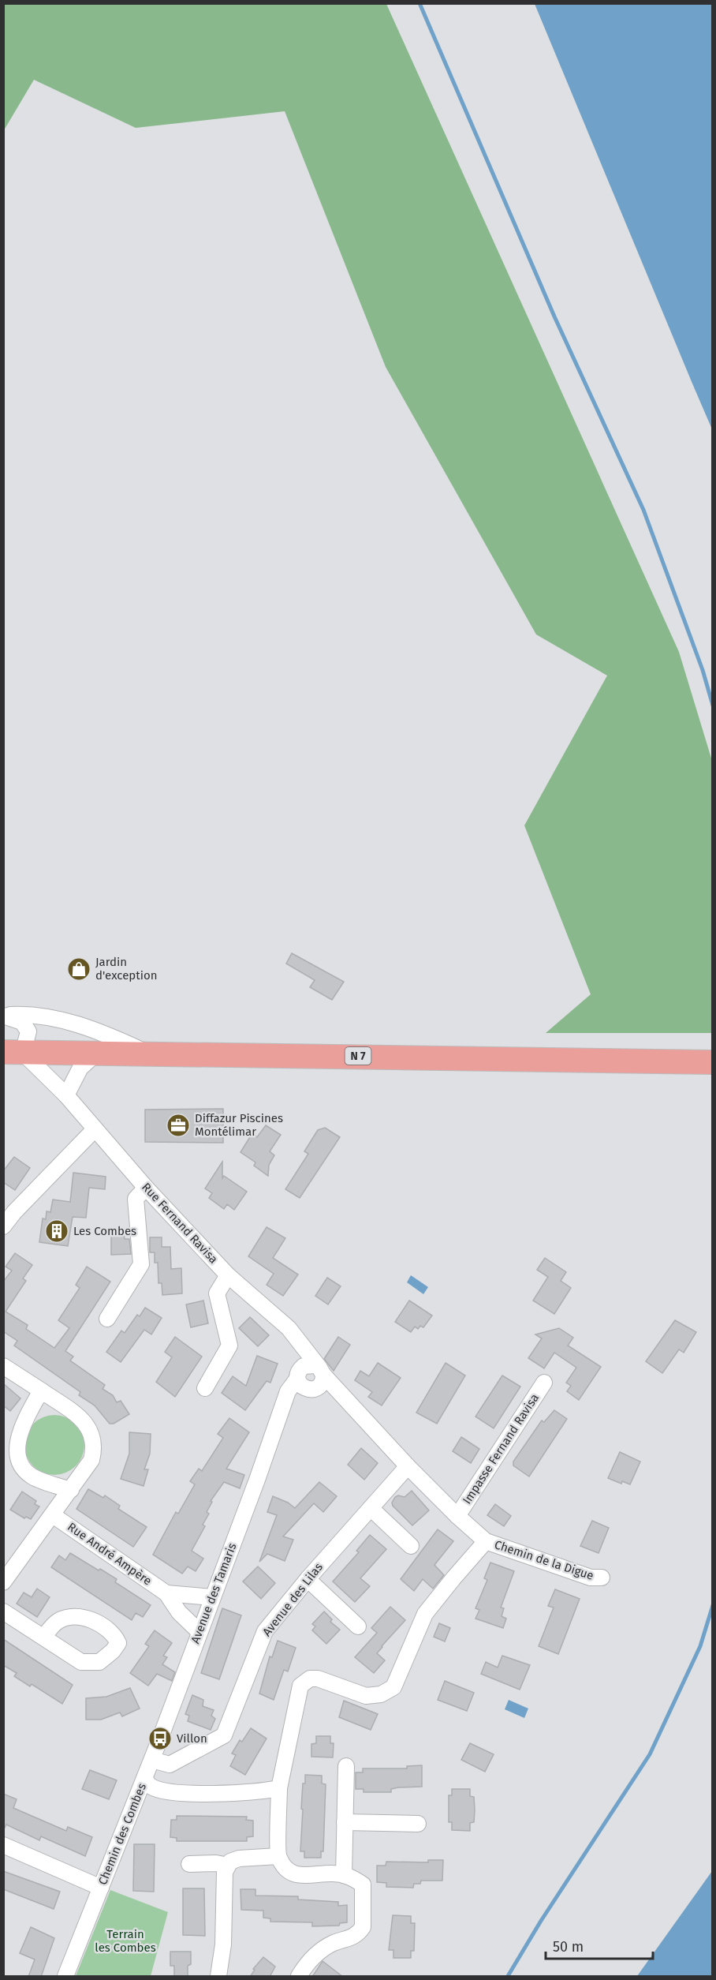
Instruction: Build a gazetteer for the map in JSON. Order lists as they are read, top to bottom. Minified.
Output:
{"streets":{"main road":["N 7"],"street":["Rue Fernand Ravisa","Impasse Fernand Ravisa","Rue André Ampère","Chemin de la Digue","Avenue des Tamaris","Avenue des Lilas","Chemin des Combes"]},"crossings":[["N 7","Rue Fernand Ravisa"],["Rue Fernand Ravisa","Avenue des Tamaris"],["Rue André Ampère","Avenue des Tamaris"],["Avenue des Tamaris","Avenue des Lilas"],["Avenue des Tamaris","Chemin des Combes"]],"parks":["Terrain les Combes"],"places":{"shop":["Jardin d'exception"],"office":["Diffazur Piscines Montélimar"],"building":["Les Combes"],"bus stop":["Villon"]},"scale_bar":"50 m"}
